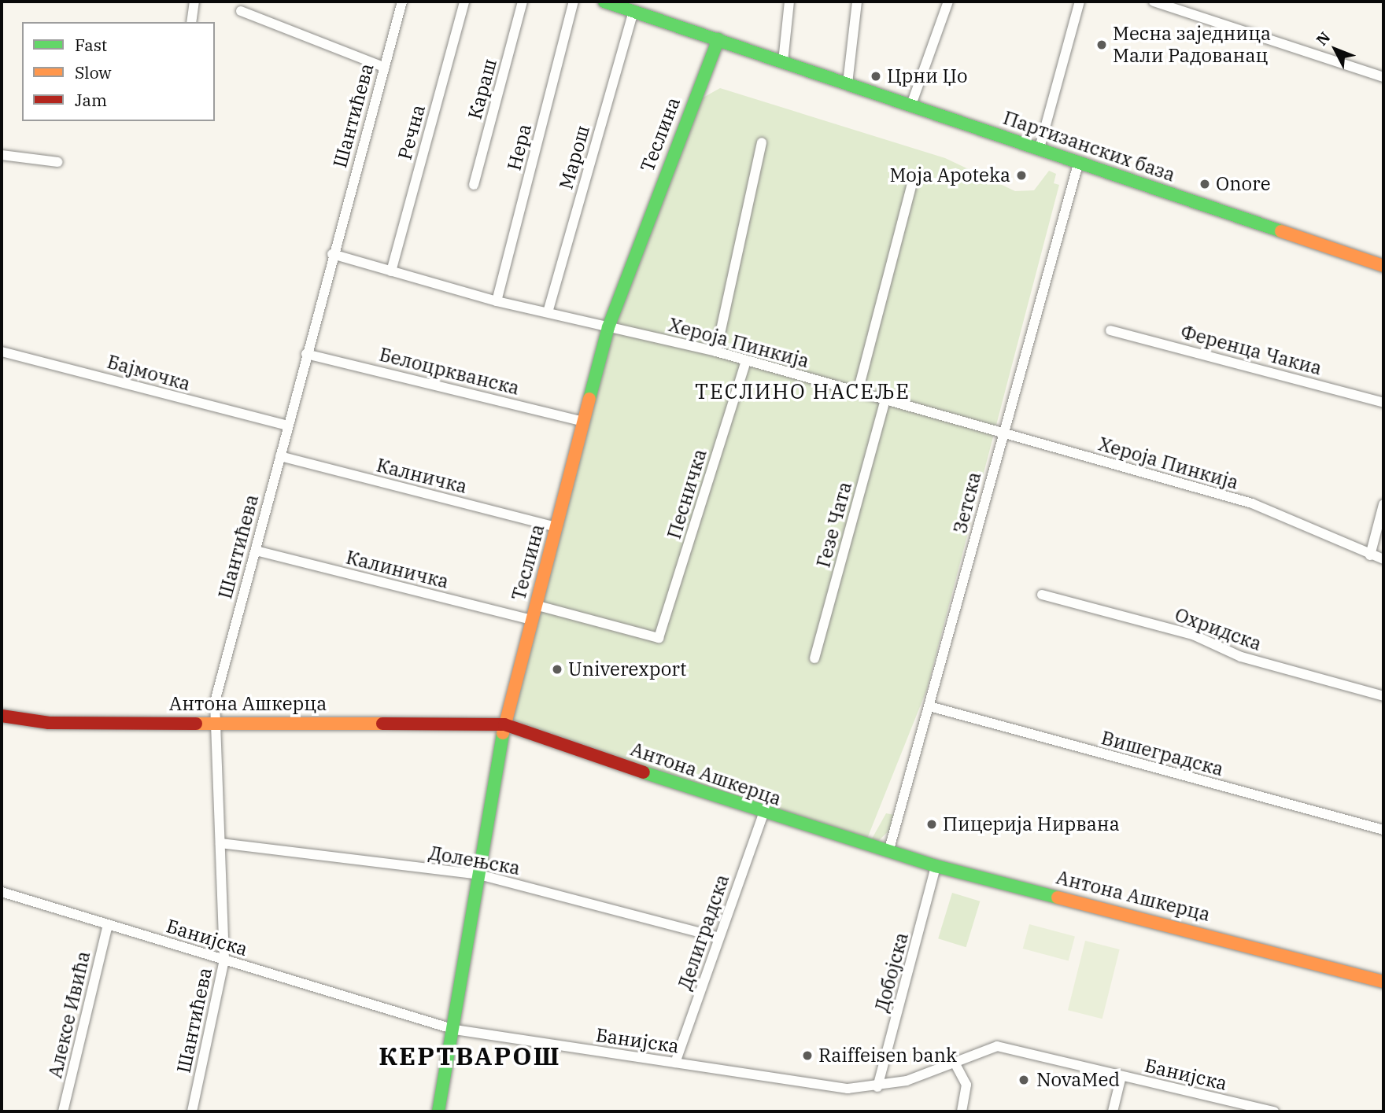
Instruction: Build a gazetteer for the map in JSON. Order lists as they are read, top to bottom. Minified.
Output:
{"streets":{"street":["Караш","Шантићева","Речна","Теслина","Партизанских база","Нера","Марош","Хероја Пинкија","Ференца Чакиа","Белоцркванска","Бајмочка","Калничка","Песничка","Зетска","Гезе Чата","Калиничка","Охридска","Антона Ашкерца","Вишеградска","Долењска","Делиградска","Банијска","Добојска","Алексе Ивића"]},"crossings":[["Шантићева","Хероја Пинкија"],["Шантићева","Белоцркванска"],["Шантићева","Бајмочка"],["Шантићева","Калничка"],["Шантићева","Калиничка"],["Шантићева","Антона Ашкерца"],["Шантићева","Долењска"],["Шантићева","Банијска"],["Речна","Хероја Пинкија"],["Теслина","Партизанских база"],["Теслина","Хероја Пинкија"],["Теслина","Белоцркванска"],["Теслина","Калничка"],["Теслина","Песничка"],["Теслина","Калиничка"],["Теслина","Антона Ашкерца"],["Теслина","Долењска"],["Теслина","Банијска"],["Партизанских база","Марош"],["Партизанских база","Зетска"],["Нера","Хероја Пинкија"],["Марош","Хероја Пинкија"],["Хероја Пинкија","Песничка"],["Хероја Пинкија","Зетска"],["Хероја Пинкија","Гезе Чата"],["Зетска","Антона Ашкерца"],["Зетска","Вишеградска"],["Антона Ашкерца","Делиградска"],["Антона Ашкерца","Добојска"],["Долењска","Делиградска"],["Делиградска","Банијска"],["Банијска","Добојска"],["Банијска","Алексе Ивића"]],"districts":["ТЕСЛИНО НАСЕЉЕ","КЕРТВАРОШ"],"places":["Месна заједница Мали Радованац","Црни Џо","Moja Apoteka","Onore","Univerexport","Пицерија Нирвана","Raiffeisen bank","NovaMed"],"legend":["Fast","Slow","Jam"],"north":"top left"}
